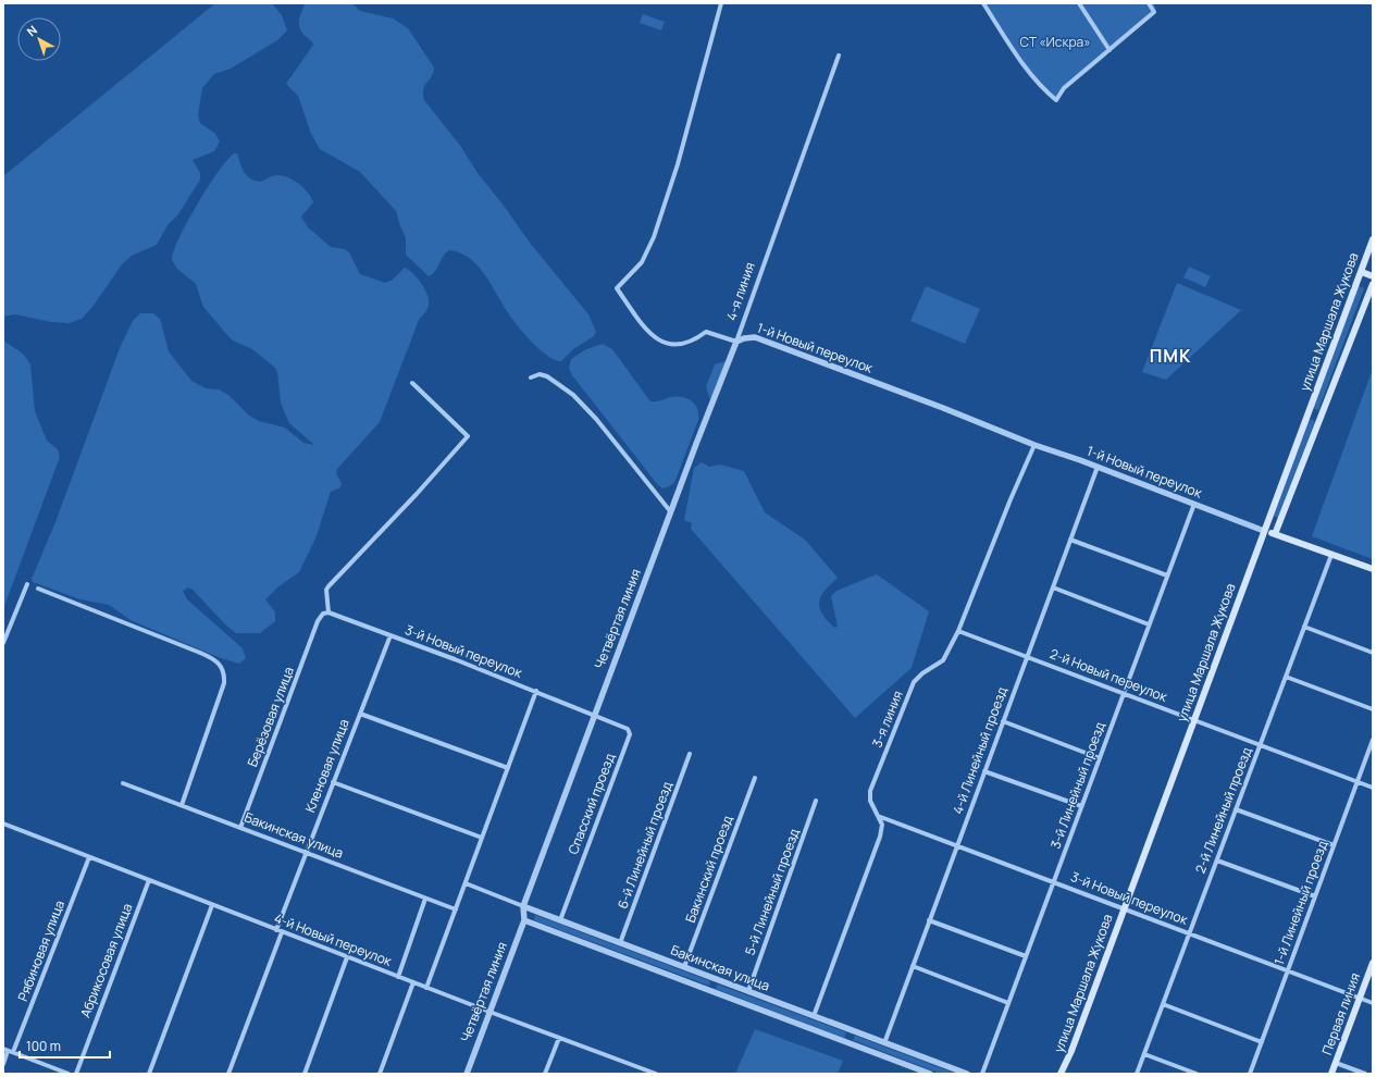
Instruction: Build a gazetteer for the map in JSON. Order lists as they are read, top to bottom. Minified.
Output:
{"streets":{"main road":["улица Маршала Жукова","Первая линия"],"street":["4-я линия","1-й Новый переулок","Четвёртая линия","3-й Новый переулок","2-й Новый переулок","Берёзовая улица","3-я линия","4-й Линейный проезд","Кленовая улица","3-й Линейный проезд","Спасский проезд","2-й Линейный проезд","Бакинская улица","6-й Линейный проезд","Бакинский проезд","5-й Линейный проезд","1-й Линейный проезд","4-й Новый переулок","Рябиновая улица","Абрикосовая улица"]},"crossings":[["4-я линия","1-й Новый переулок"],["4-я линия","Четвёртая линия"],["улица Маршала Жукова","1-й Новый переулок"],["улица Маршала Жукова","3-й Новый переулок"],["улица Маршала Жукова","2-й Новый переулок"],["1-й Новый переулок","Четвёртая линия"],["1-й Новый переулок","3-я линия"],["1-й Новый переулок","4-й Линейный проезд"],["1-й Новый переулок","3-й Линейный проезд"],["Четвёртая линия","3-й Новый переулок"],["Четвёртая линия","Спасский проезд"],["Четвёртая линия","Бакинская улица"],["Четвёртая линия","4-й Новый переулок"],["3-й Новый переулок","Берёзовая улица"],["3-й Новый переулок","3-я линия"],["3-й Новый переулок","4-й Линейный проезд"],["3-й Новый переулок","Кленовая улица"],["3-й Новый переулок","3-й Линейный проезд"],["3-й Новый переулок","Спасский проезд"],["3-й Новый переулок","2-й Линейный проезд"],["3-й Новый переулок","1-й Линейный проезд"],["3-й Новый переулок","Первая линия"],["2-й Новый переулок","3-я линия"],["2-й Новый переулок","4-й Линейный проезд"],["2-й Новый переулок","3-й Линейный проезд"],["2-й Новый переулок","2-й Линейный проезд"],["2-й Новый переулок","1-й Линейный проезд"],["Берёзовая улица","Бакинская улица"],["3-я линия","Бакинская улица"],["4-й Линейный проезд","Бакинская улица"],["Кленовая улица","Бакинская улица"],["Кленовая улица","4-й Новый переулок"],["Спасский проезд","Бакинская улица"],["Бакинская улица","6-й Линейный проезд"],["Бакинская улица","Бакинский проезд"],["Бакинская улица","5-й Линейный проезд"],["4-й Новый переулок","Рябиновая улица"],["4-й Новый переулок","Абрикосовая улица"]],"districts":["ПМК"],"parks":["СТ «Искра»"],"scale_bar":"100 m","north":"top left"}
